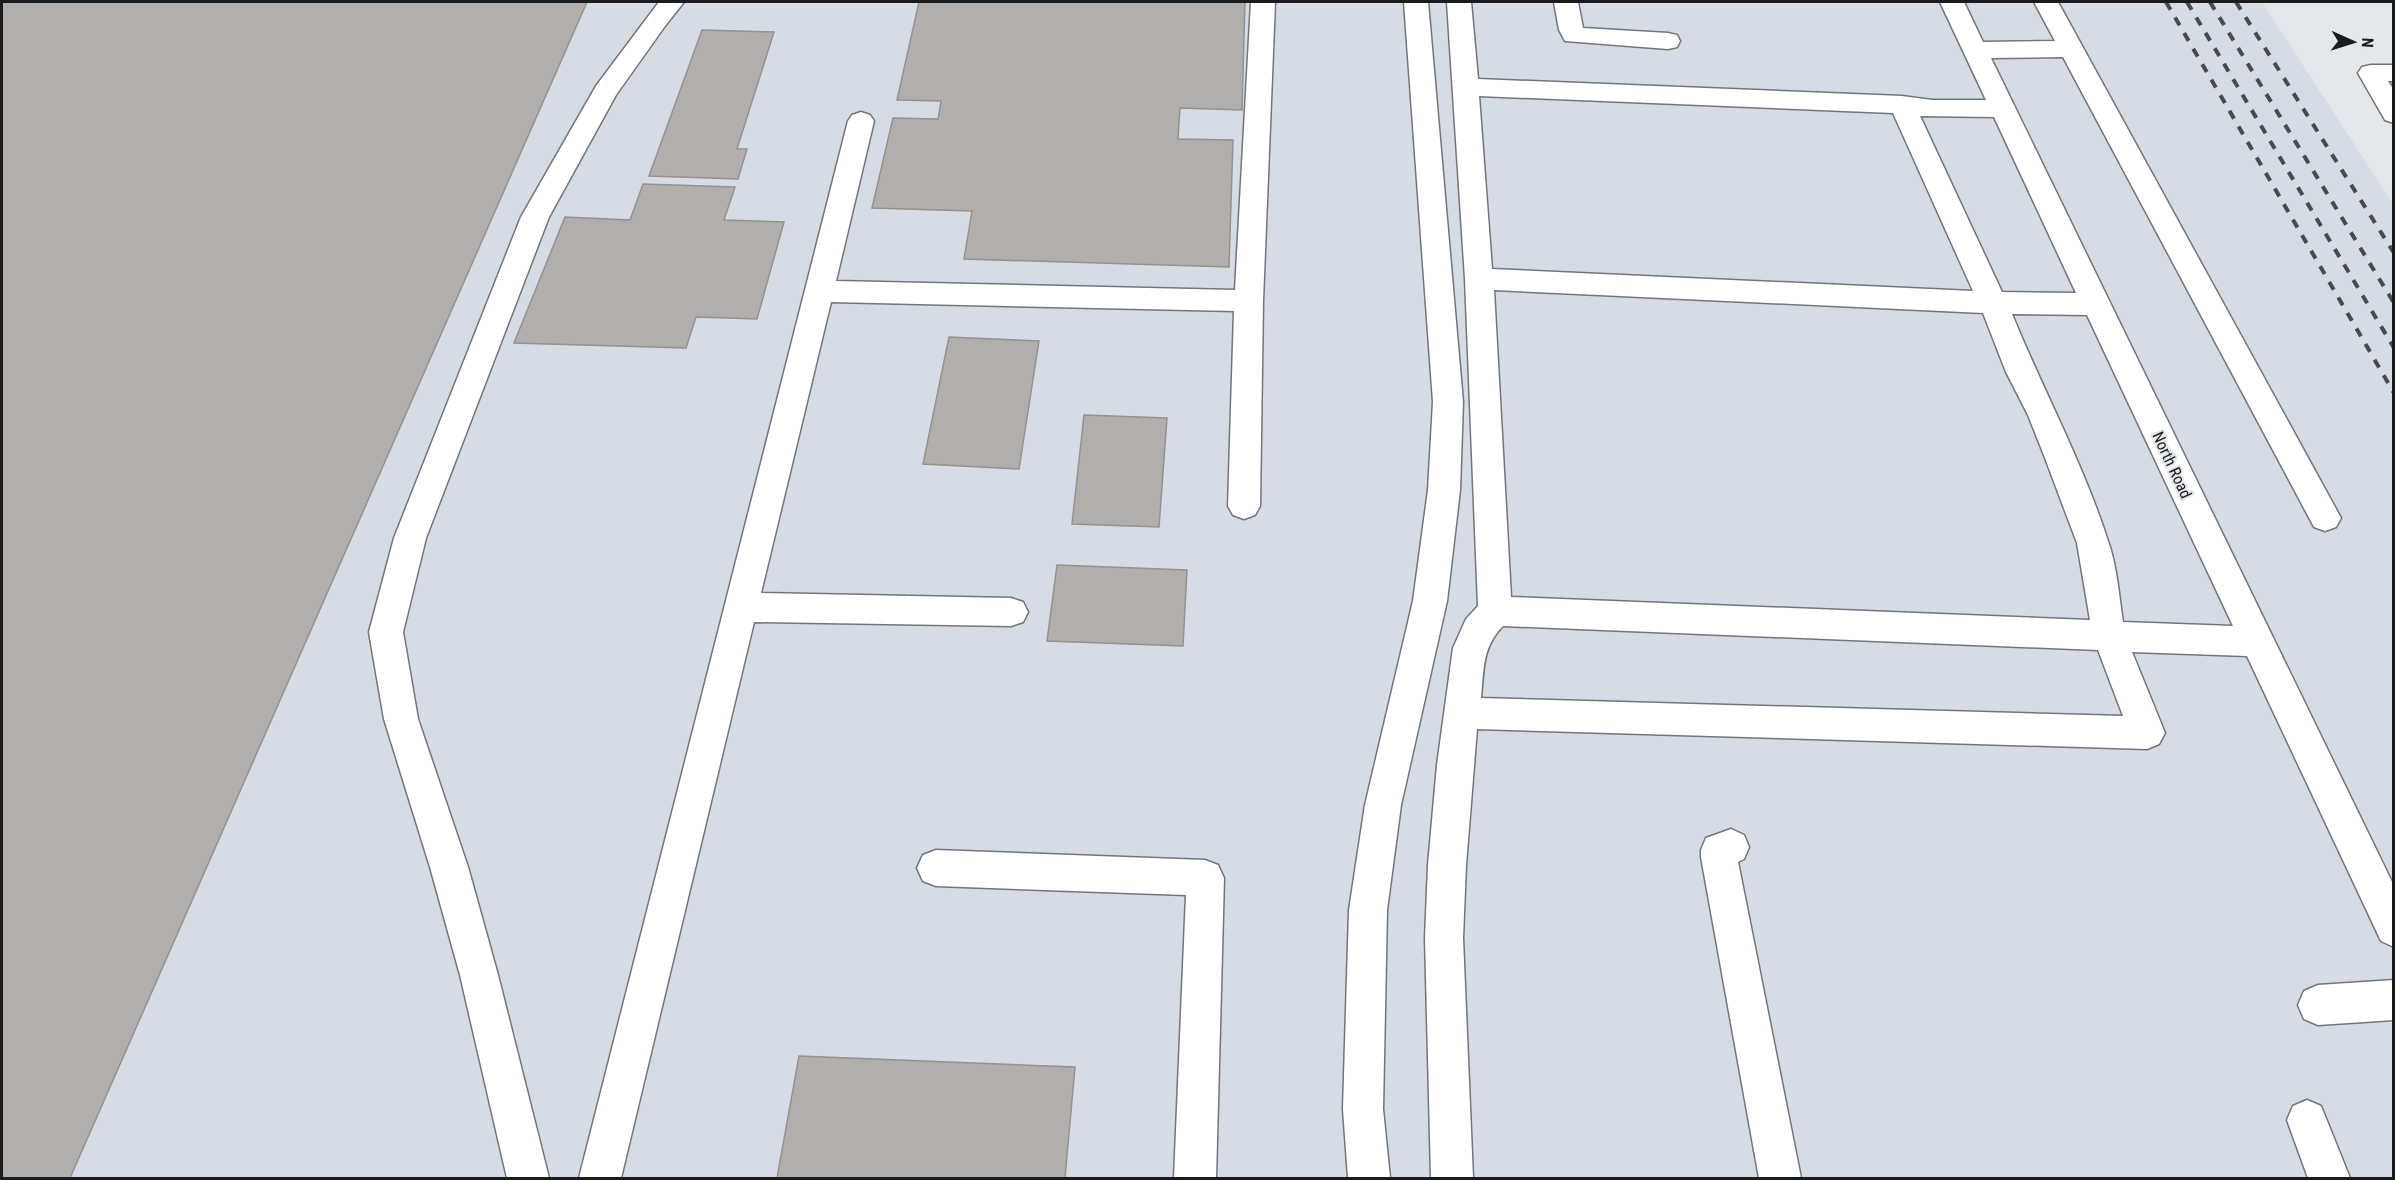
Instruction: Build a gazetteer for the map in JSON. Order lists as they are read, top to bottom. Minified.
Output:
{"streets":{"street":["North Road"]},"north":"right"}
